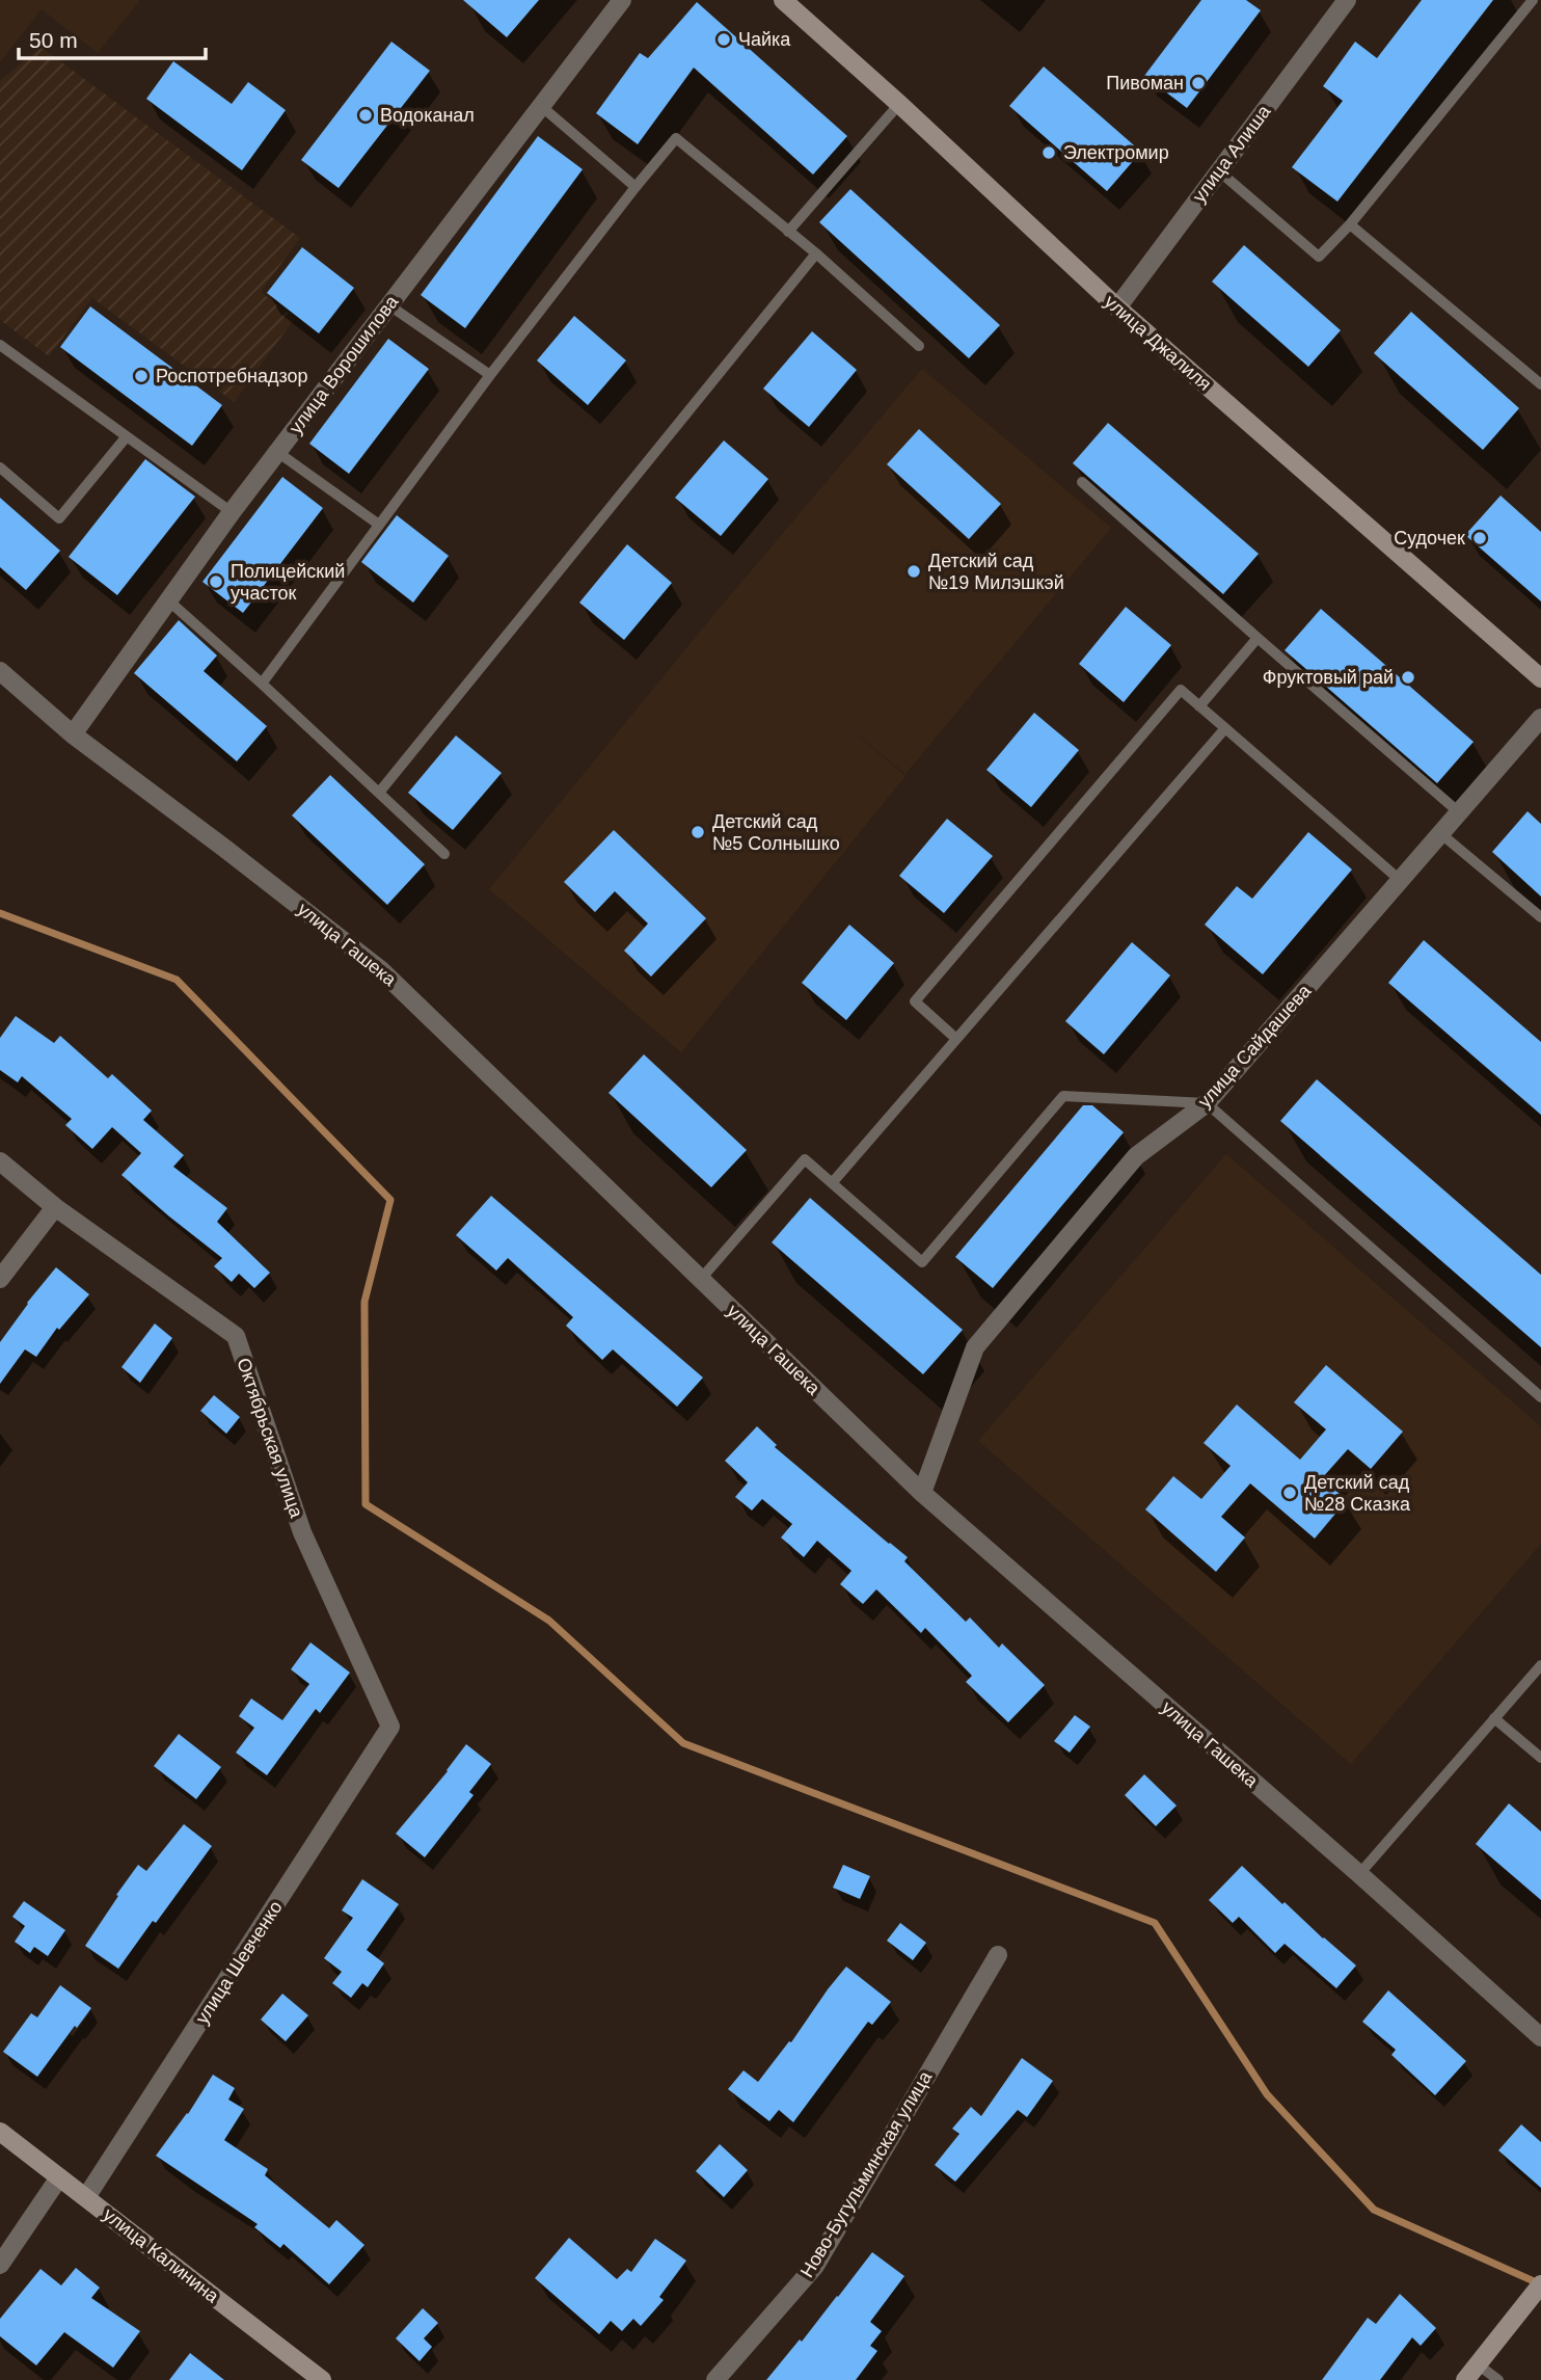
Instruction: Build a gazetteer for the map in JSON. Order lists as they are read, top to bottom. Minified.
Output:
{"streets":{"main road":["улица Джалиля","улица Калинина"],"street":["улица Алиша","улица Ворошилова","улица Гашека","улица Сайдашева","Октябрьская улица","улица Шевченко","Ново-Бугульминская улица"]},"crossings":[["улица Алиша","улица Джалиля"],["улица Ворошилова","улица Гашека"],["улица Гашека","улица Сайдашева"],["Октябрьская улица","улица Шевченко"],["улица Шевченко","улица Калинина"]],"places":["Чайка","Пивоман","Водоканал","Электромир","Роспотребнадзор","Судочек","Детский сад №19 Милэшкэй","Полицейский участок","Фруктовый рай","Детский сад №5 Солнышко","Детский сад №28 Сказка"],"scale_bar":"50 m"}
